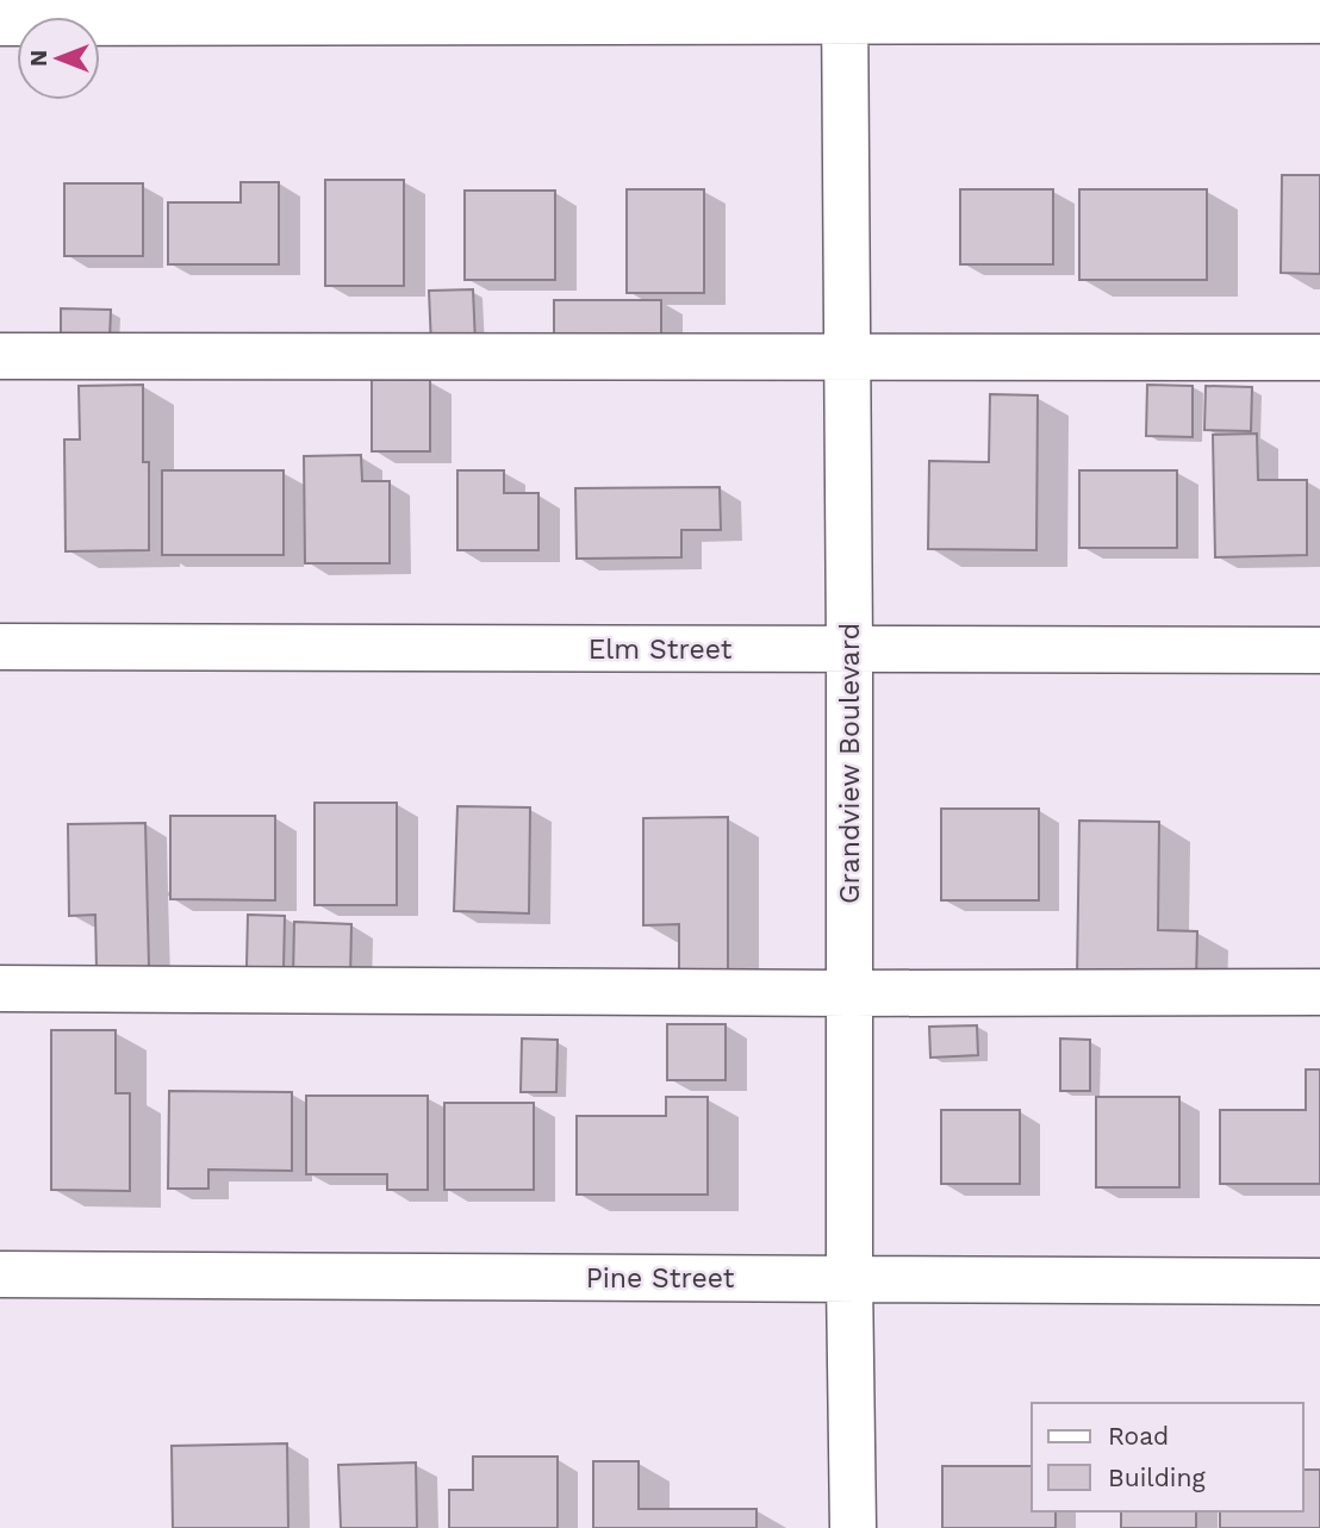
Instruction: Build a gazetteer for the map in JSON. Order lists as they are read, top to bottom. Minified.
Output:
{"streets":{"street":["Elm Street","Grandview Boulevard","Pine Street"]},"crossings":[["Elm Street","Grandview Boulevard"],["Grandview Boulevard","Pine Street"]],"legend":["Road","Building"],"north":"left"}
